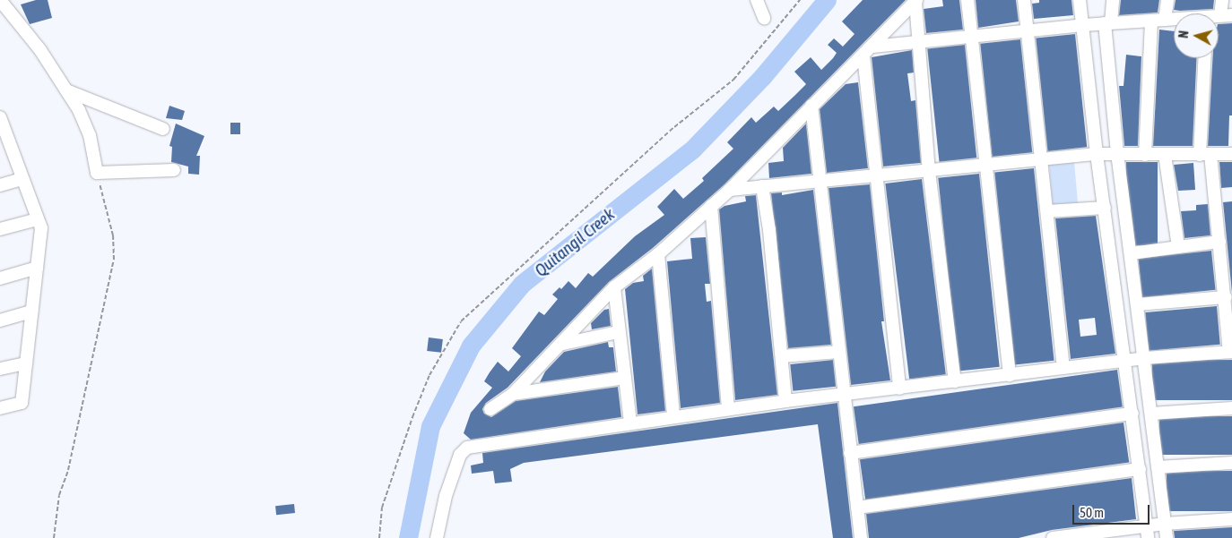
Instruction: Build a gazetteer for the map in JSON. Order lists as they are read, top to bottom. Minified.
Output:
{"water":["Quitangil Creek"],"scale_bar":"50 m","north":"left"}
